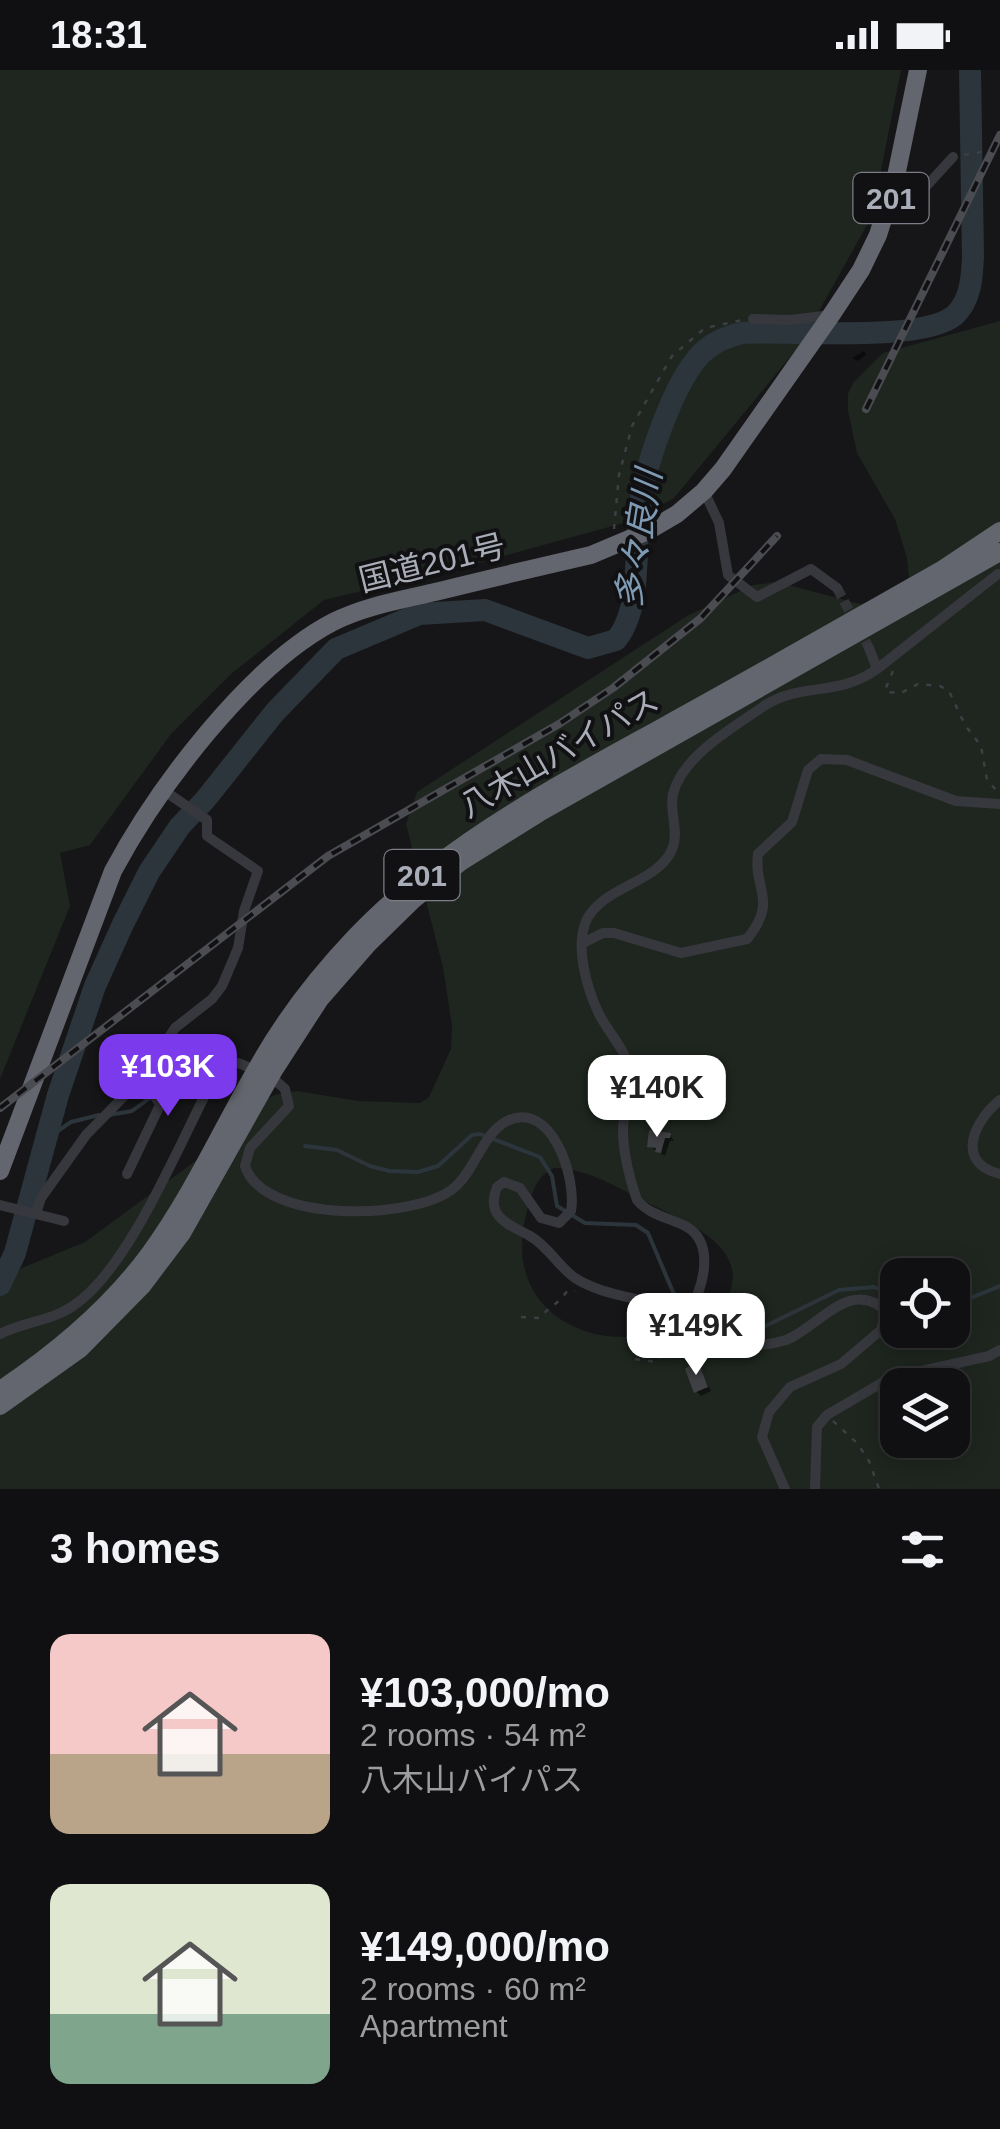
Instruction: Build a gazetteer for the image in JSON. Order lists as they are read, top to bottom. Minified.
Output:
{"streets":{"highway":["201","国道201号","八木山バイパス"]},"water":["多々良川"],"page":{"status":"18:31","price":["¥103K","¥140K","¥149K"],"heading":"3 homes","list":[{"name":"¥103,000/mo","note":"2 rooms · 54 m² · 八木山バイパス"},{"name":"¥149,000/mo","note":"2 rooms · 60 m² · Apartment"}]}}
